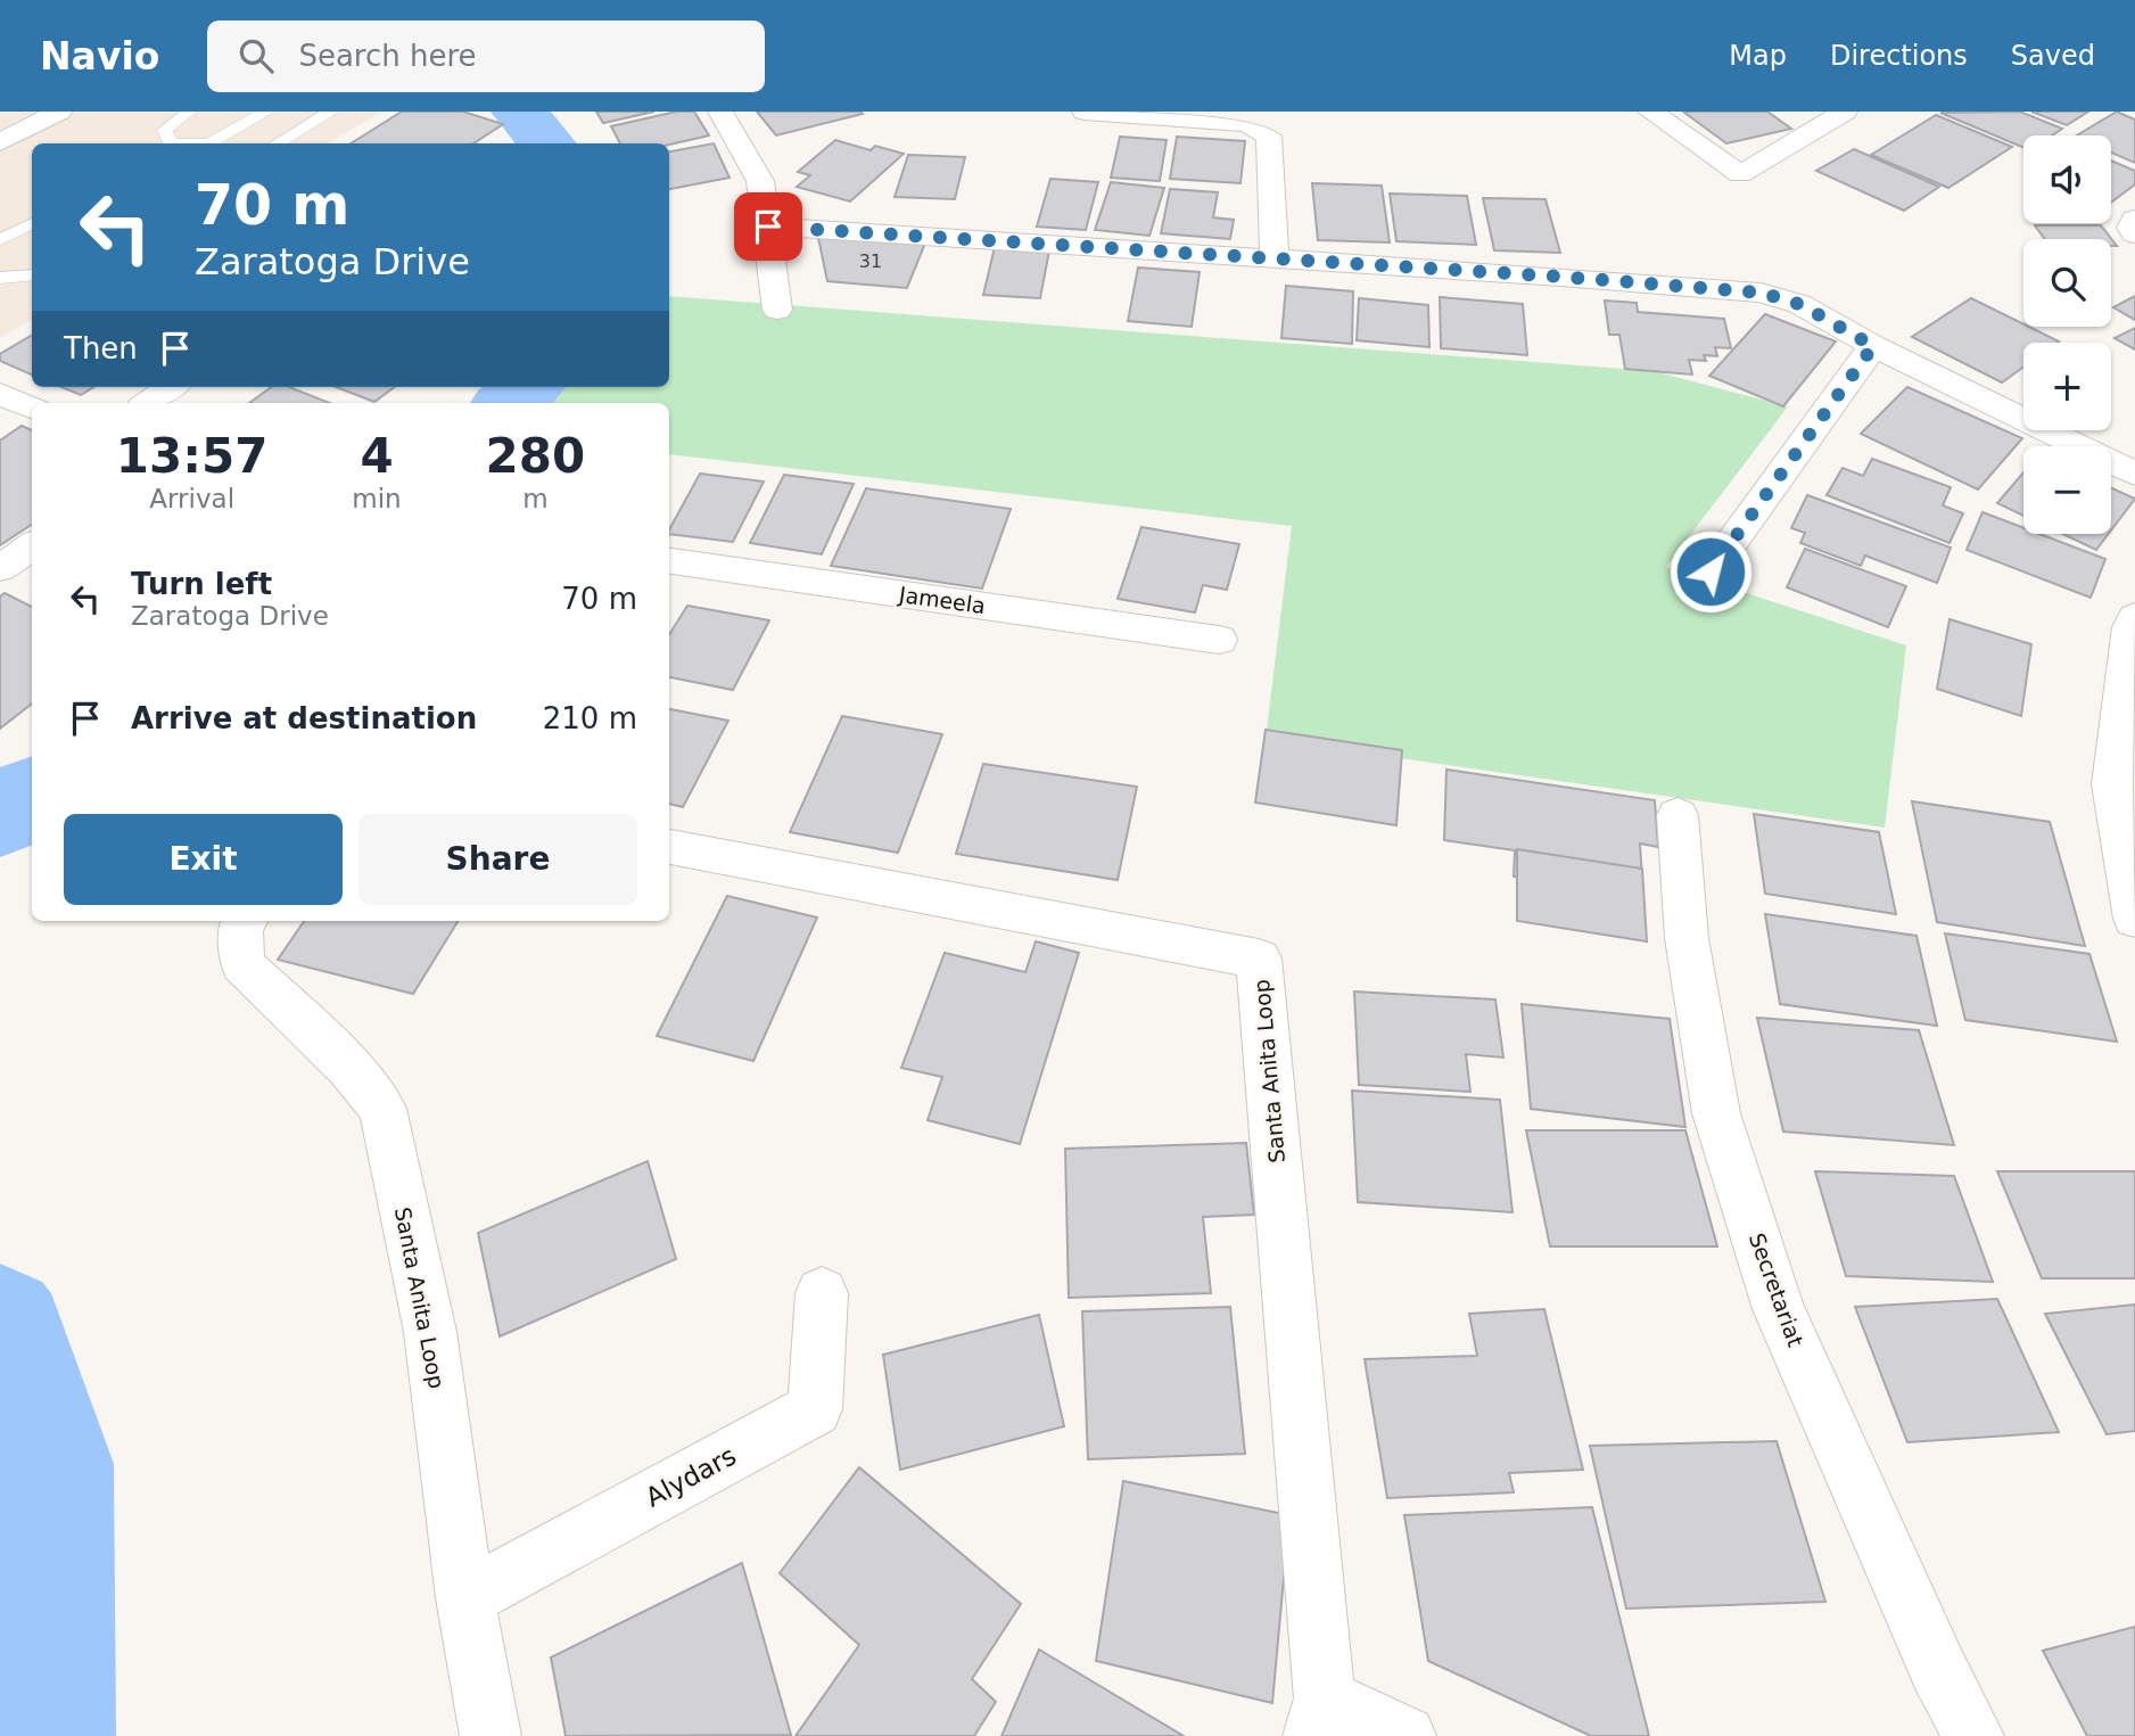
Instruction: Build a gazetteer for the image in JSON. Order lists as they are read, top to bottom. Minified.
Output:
{"streets":{"street":["Jameela","Santa Anita Loop","Secretariat","Alydars"]},"crossings":[["Santa Anita Loop","Alydars"]],"house_numbers":["31"],"page":{"header":"Navio","search":"Search here","nav":["Map","Directions","Saved"],"map_buttons":["+","−"],"turn":["70 m","Zaratoga Drive"],"then":"Then","eta":["13:57","Arrival","4","min","280","m"],"list":[{"name":"Turn left","note":"Zaratoga Drive","value":"70 m"},{"name":"Arrive at destination","value":"210 m"}],"buttons":["Exit","Share"]}}
